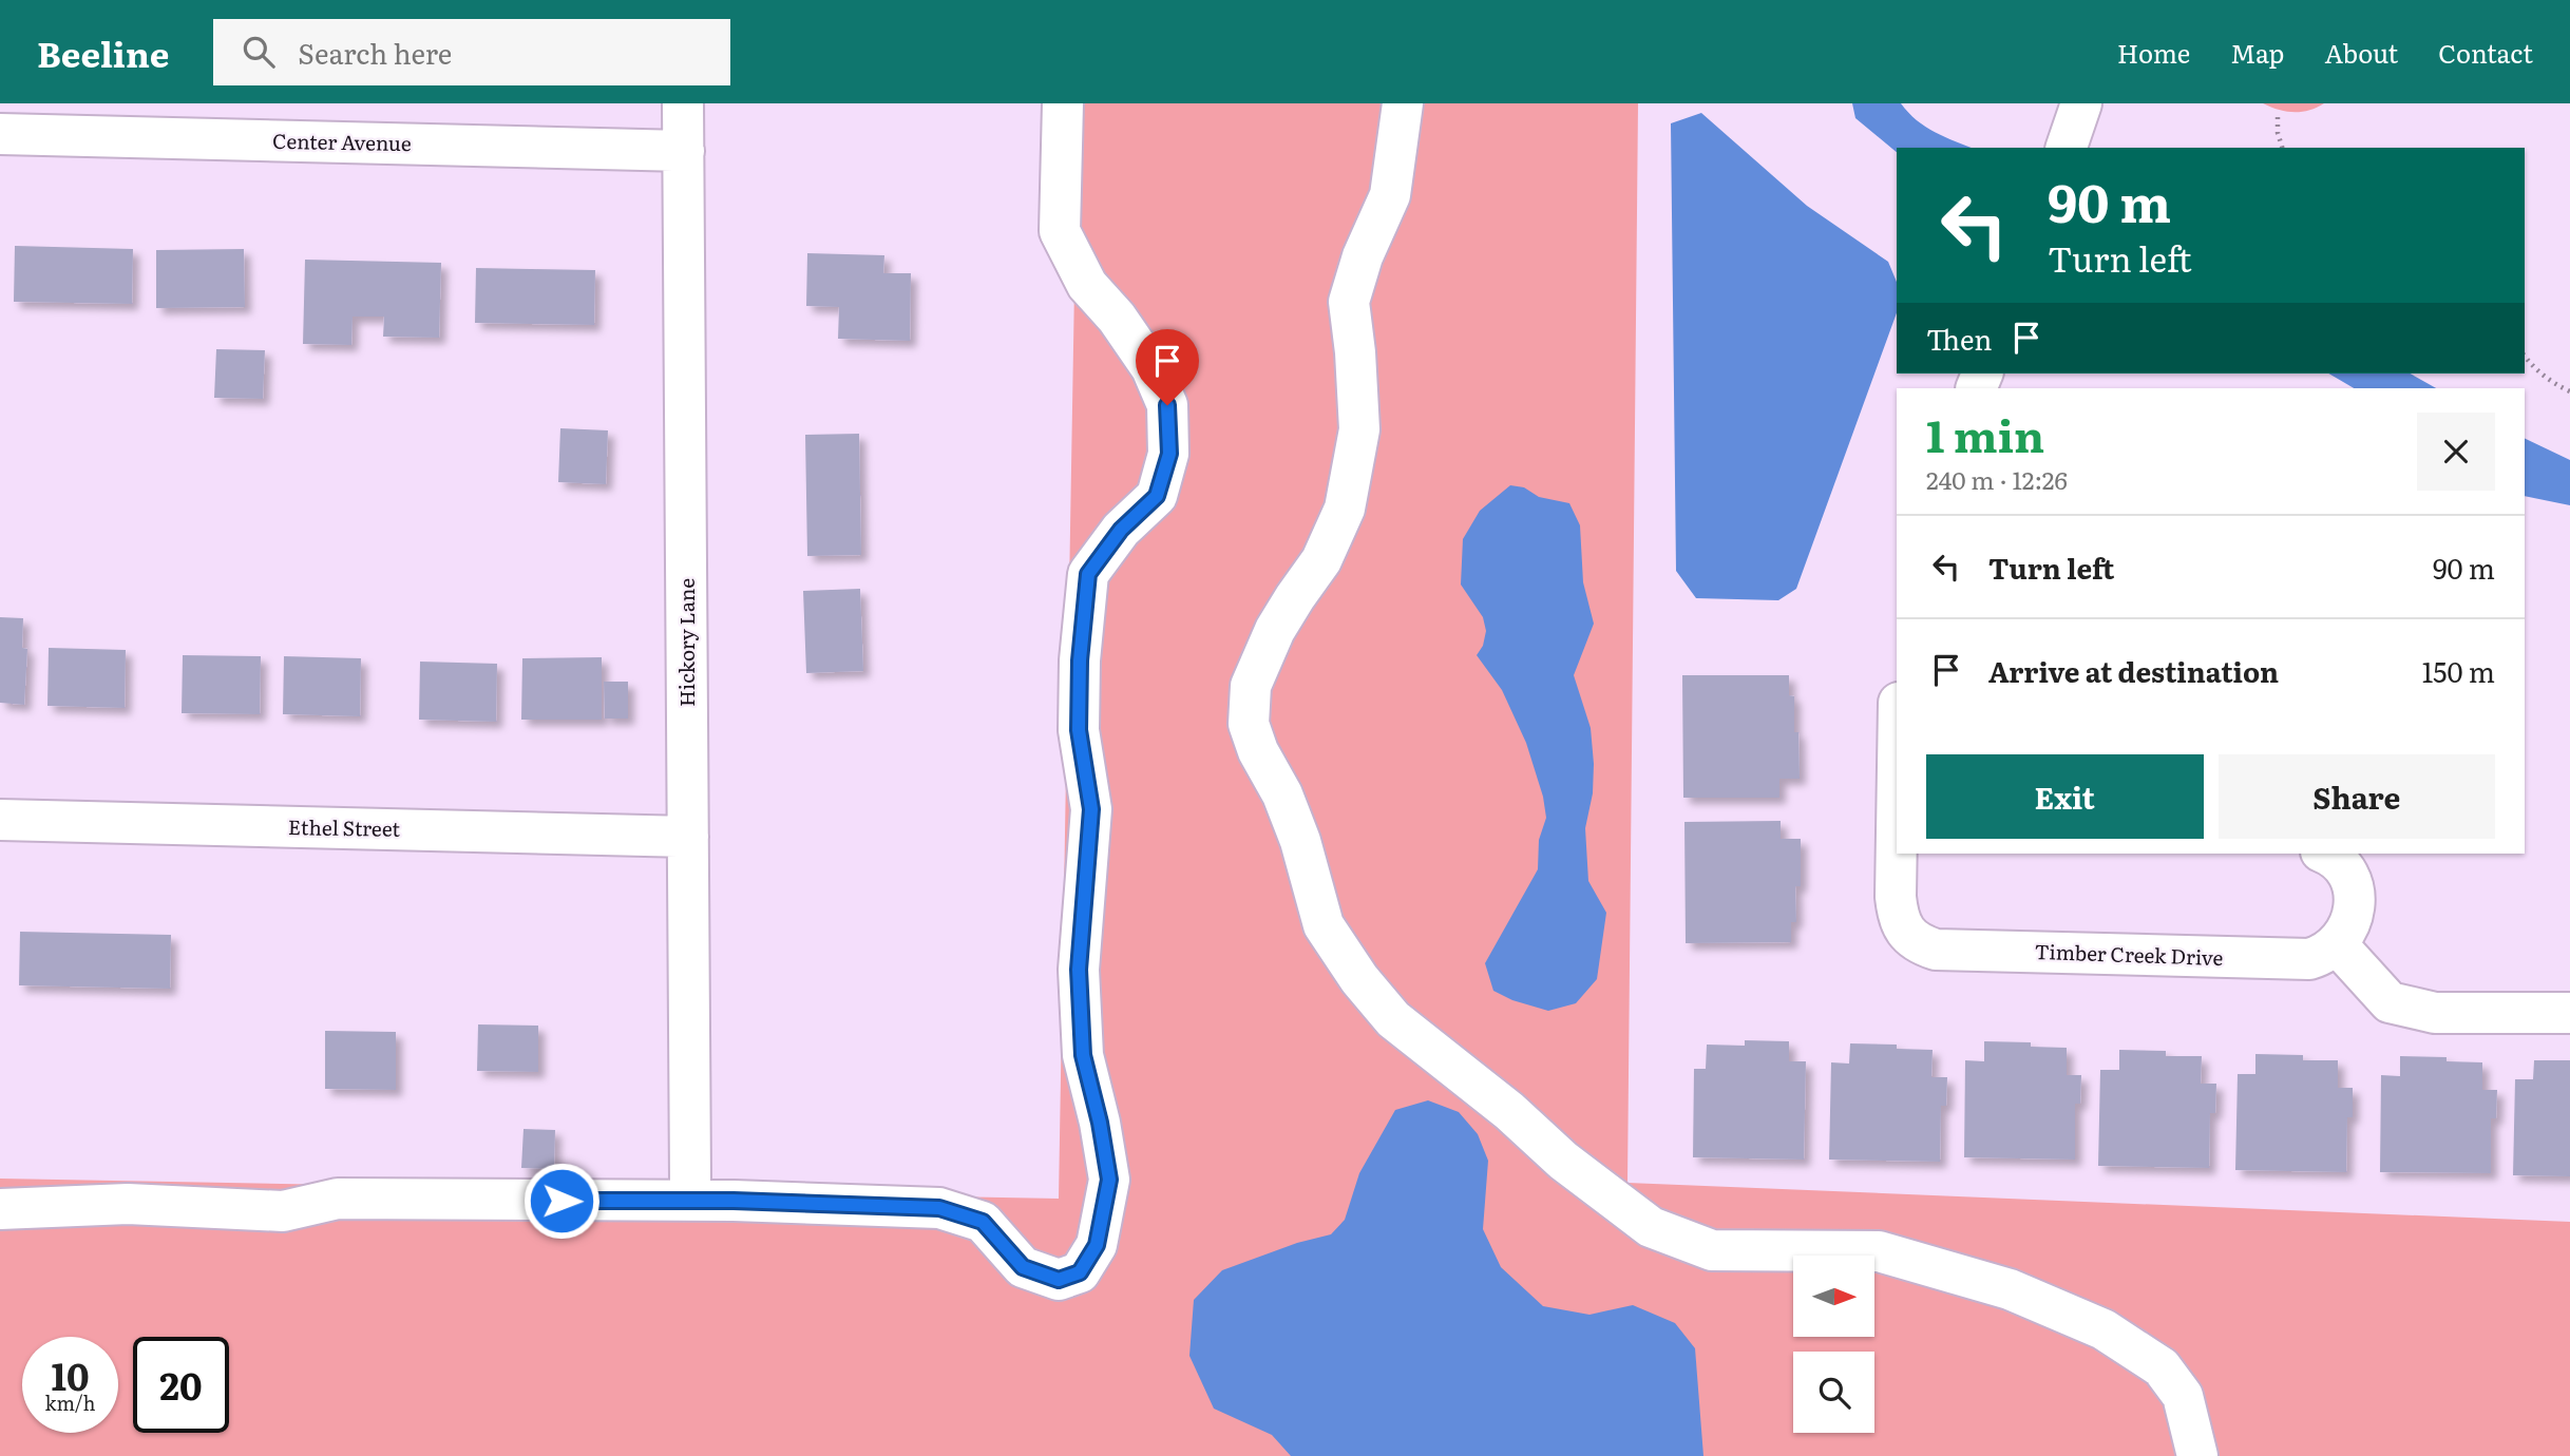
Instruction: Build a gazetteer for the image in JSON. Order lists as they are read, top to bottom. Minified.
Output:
{"streets":{"street":["Center Avenue","Hickory Lane","Ethel Street","Timber Creek Drive"]},"crossings":[["Center Avenue","Hickory Lane"],["Hickory Lane","Ethel Street"]],"north":"right","page":{"header":"Beeline","search":"Search here","nav":["Home","Map","About","Contact"],"turn":["90 m","Turn left"],"then":"Then","heading":["1 min","240 m · 12:26"],"list":[{"name":"Turn left","value":"90 m"},{"name":"Arrive at destination","value":"150 m"}],"buttons":["Exit","Share"],"speed":"10 km/h","limit":"20"}}
